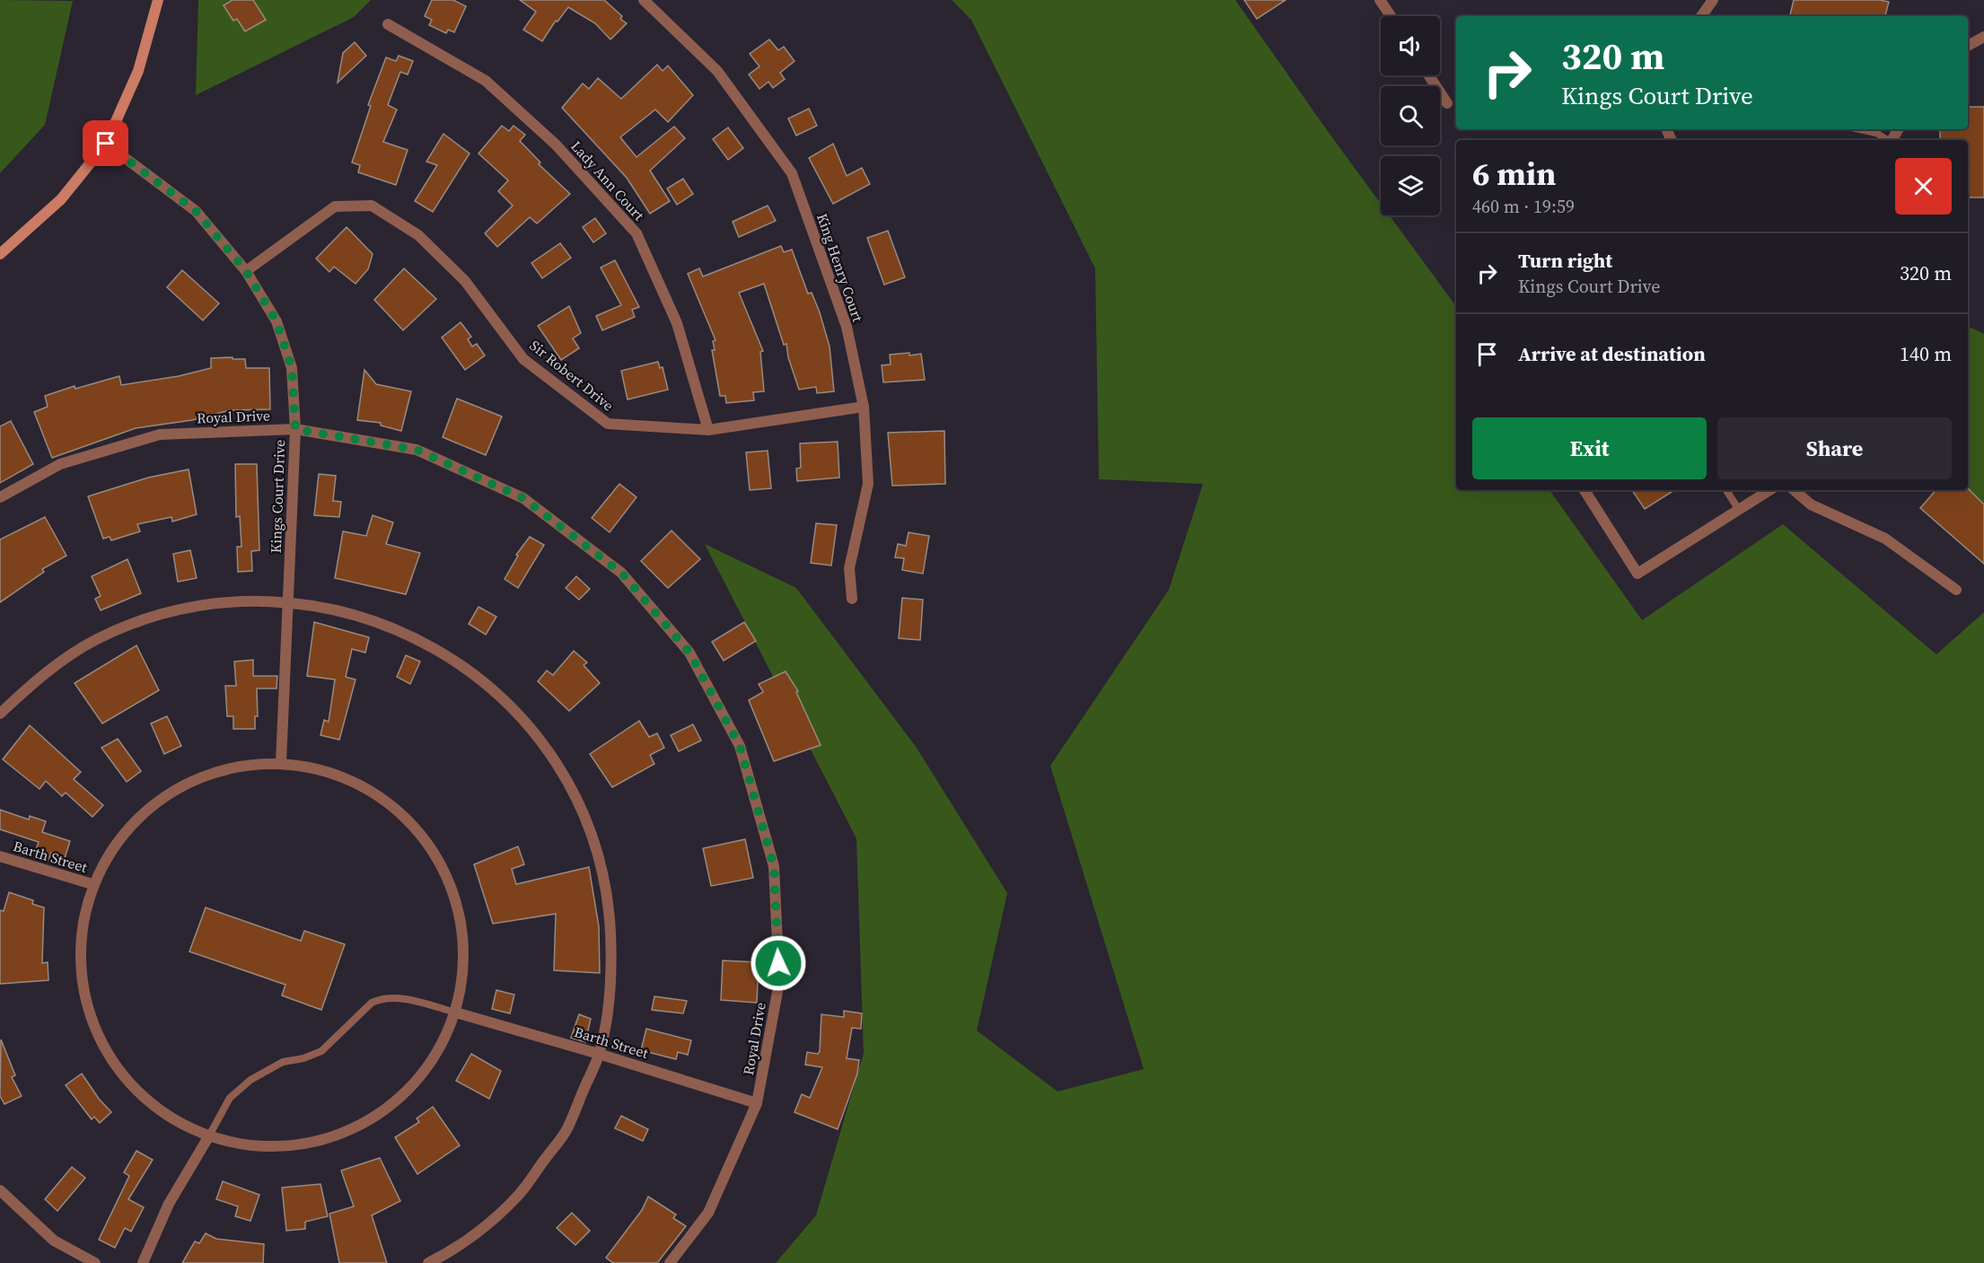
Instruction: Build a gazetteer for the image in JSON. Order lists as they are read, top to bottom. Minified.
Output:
{"streets":{"street":["Lady Ann Court","King Henry Court","Sir Robert Drive","Royal Drive","Kings Court Drive","Barth Street"]},"crossings":[["Lady Ann Court","Sir Robert Drive"],["King Henry Court","Sir Robert Drive"],["Sir Robert Drive","Kings Court Drive"],["Royal Drive","Kings Court Drive"],["Royal Drive","Barth Street"]],"page":{"turn":["320 m","Kings Court Drive"],"heading":["6 min","460 m · 19:59"],"list":[{"name":"Turn right","note":"Kings Court Drive","value":"320 m"},{"name":"Arrive at destination","value":"140 m"}],"buttons":["Exit","Share"]}}
